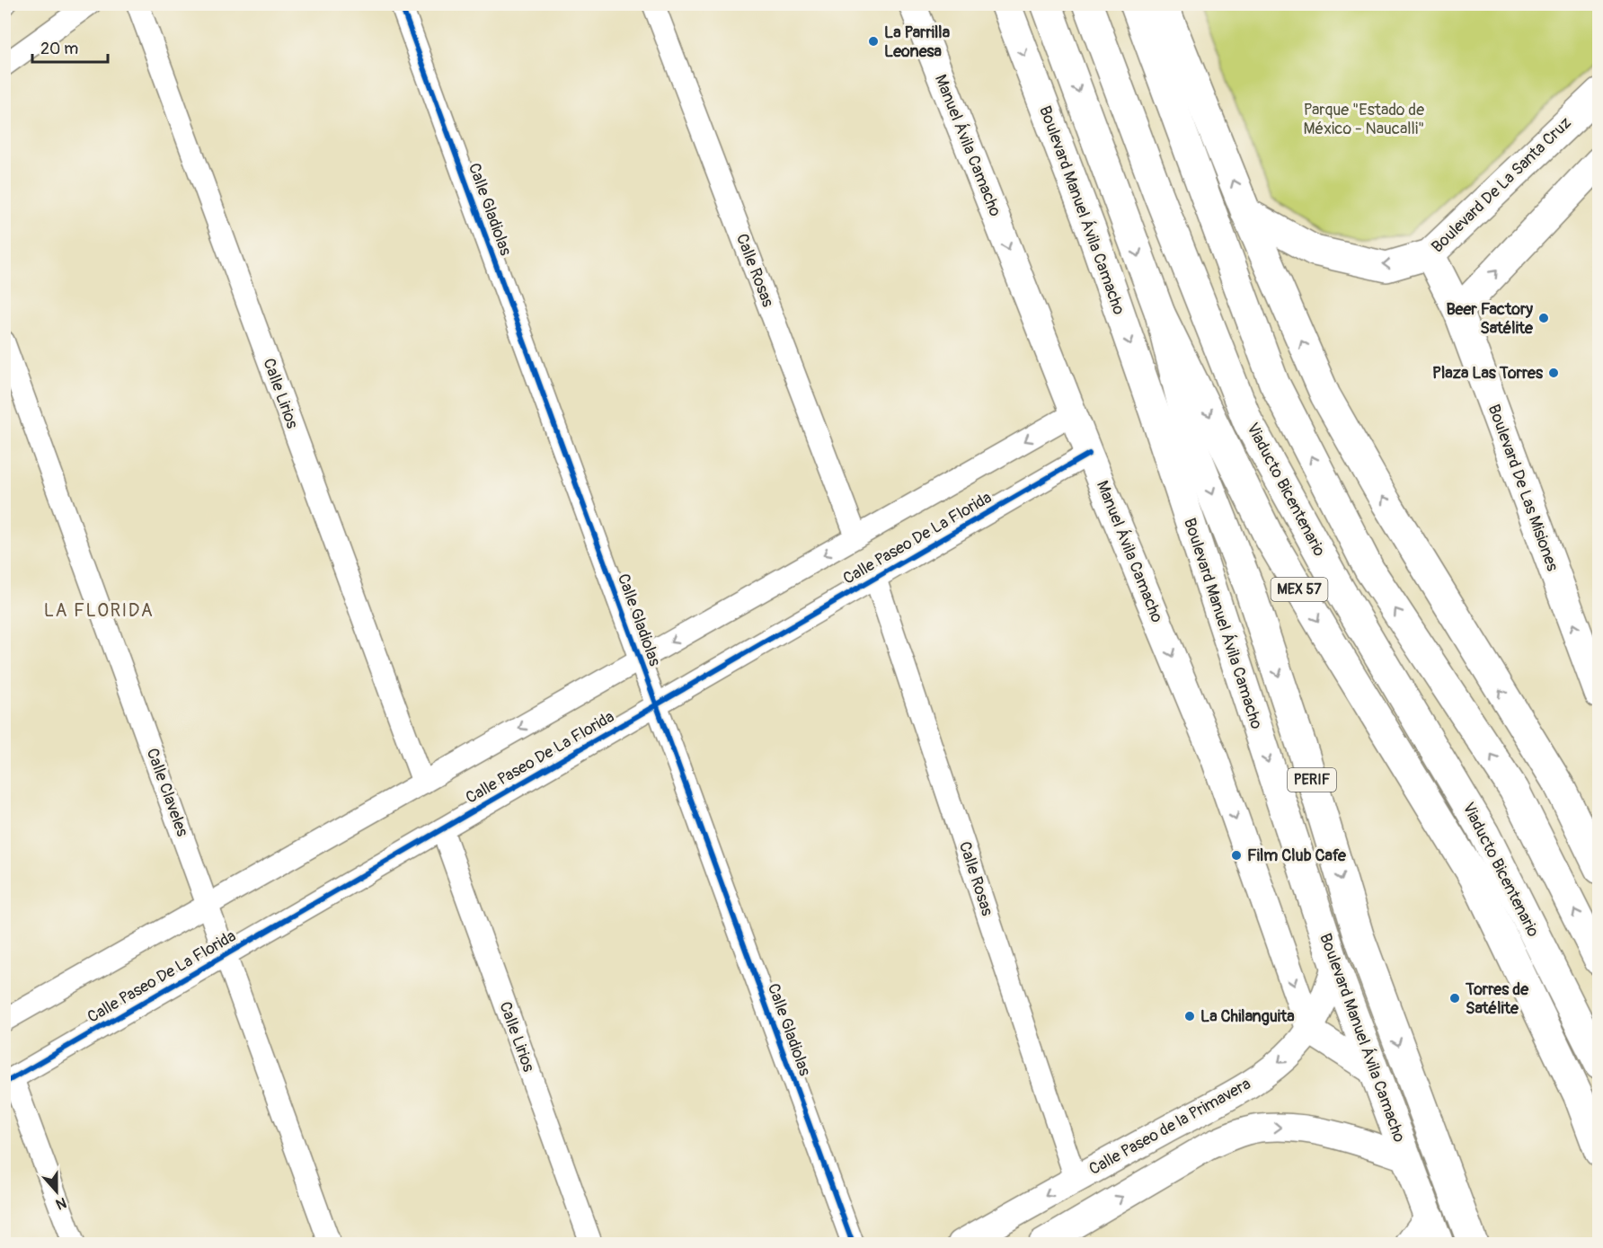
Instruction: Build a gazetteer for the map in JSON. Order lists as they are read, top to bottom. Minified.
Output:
{"streets":{"main road":["Boulevard De La Santa Cruz","Boulevard Manuel Ávila Camacho","Boulevard De Las Misiones","Viaducto Bicentenario","MEX 57","PERIF"],"street":["Manuel Ávila Camacho","Calle Gladiolas","Calle Rosas","Calle Lirios","Calle Paseo De La Florida","Calle Claveles","Calle Paseo de la Primavera"]},"crossings":[["Manuel Ávila Camacho","Calle Paseo De La Florida"],["Manuel Ávila Camacho","Calle Paseo de la Primavera"],["Boulevard De La Santa Cruz","Boulevard De Las Misiones"],["Calle Gladiolas","Calle Paseo De La Florida"],["Boulevard Manuel Ávila Camacho","Calle Paseo de la Primavera"],["Calle Rosas","Calle Paseo De La Florida"],["Calle Rosas","Calle Paseo de la Primavera"],["Calle Lirios","Calle Paseo De La Florida"],["Calle Paseo De La Florida","Calle Claveles"],["MEX 57","PERIF"]],"one_way":["Manuel Ávila Camacho","Boulevard De La Santa Cruz","Calle Paseo de la Primavera"],"districts":["LA FLORIDA"],"parks":["Parque \"Estado de México - Naucalli\""],"places":["La Parrilla Leonesa","Beer Factory Satélite","Plaza Las Torres","Film Club Cafe","Torres de Satélite","La Chilanguita"],"scale_bar":"20 m","north":"bottom"}
